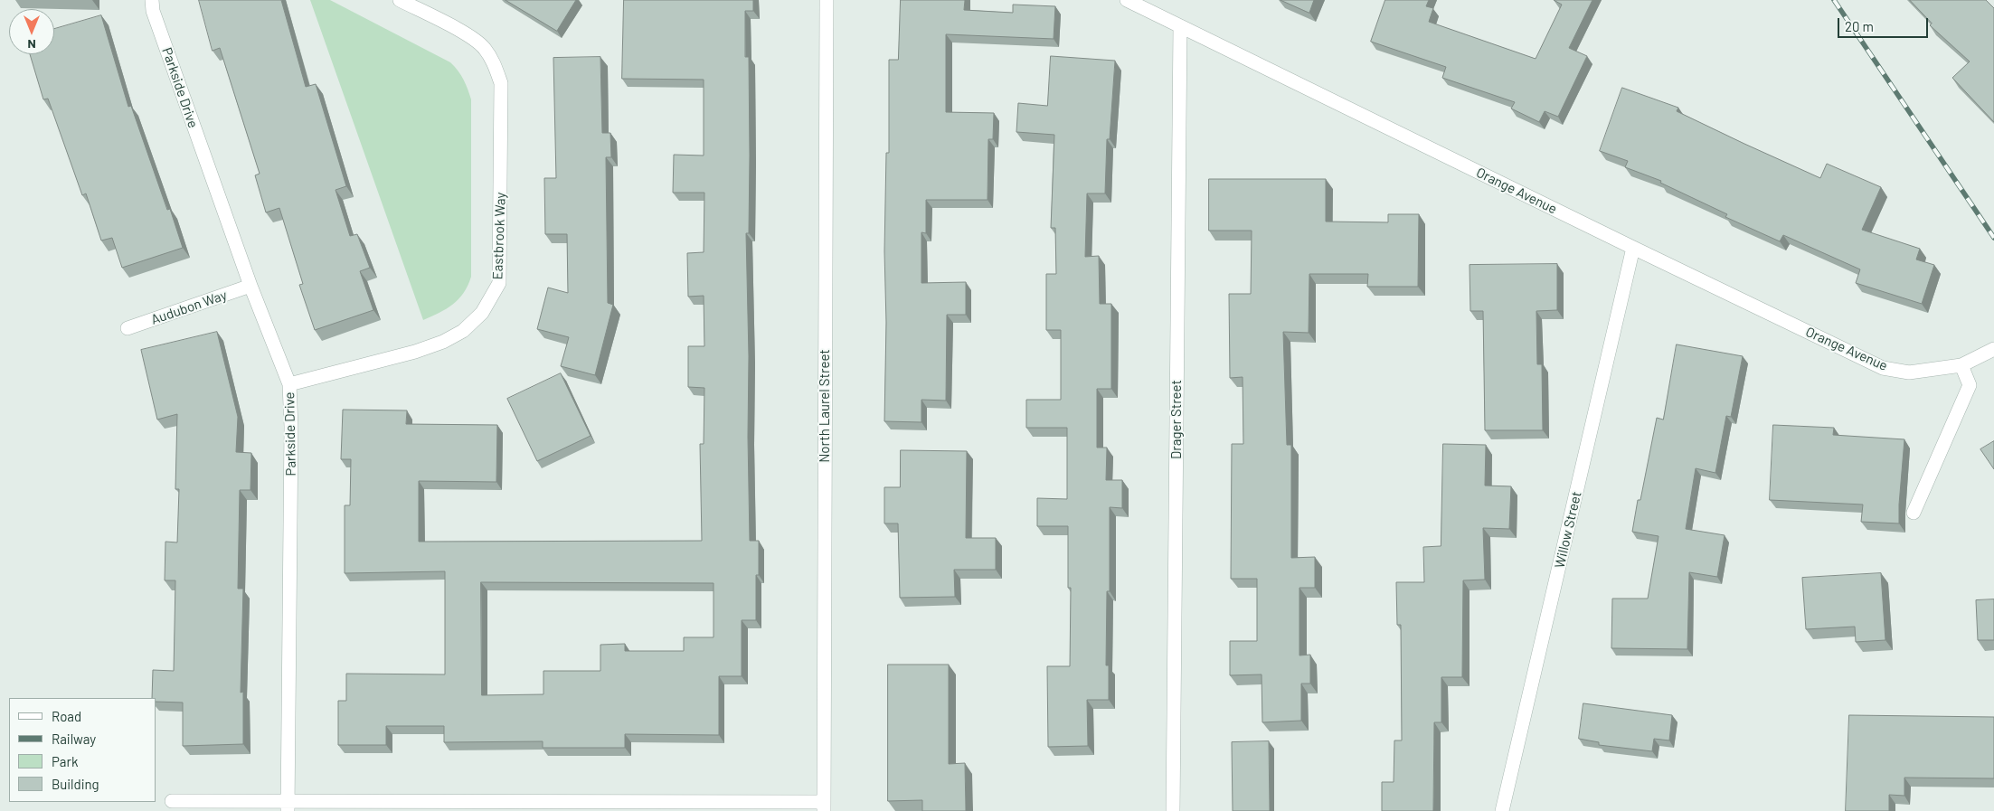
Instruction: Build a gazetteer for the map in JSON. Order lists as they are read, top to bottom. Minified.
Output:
{"streets":{"street":["Parkside Drive","Orange Avenue","Eastbrook Way","Audubon Way","North Laurel Street","Drager Street","Willow Street"]},"crossings":[["Parkside Drive","Eastbrook Way"],["Parkside Drive","Audubon Way"],["Orange Avenue","Drager Street"],["Orange Avenue","Willow Street"]],"legend":["Road","Railway","Park","Building"],"scale_bar":"20 m","north":"bottom"}
